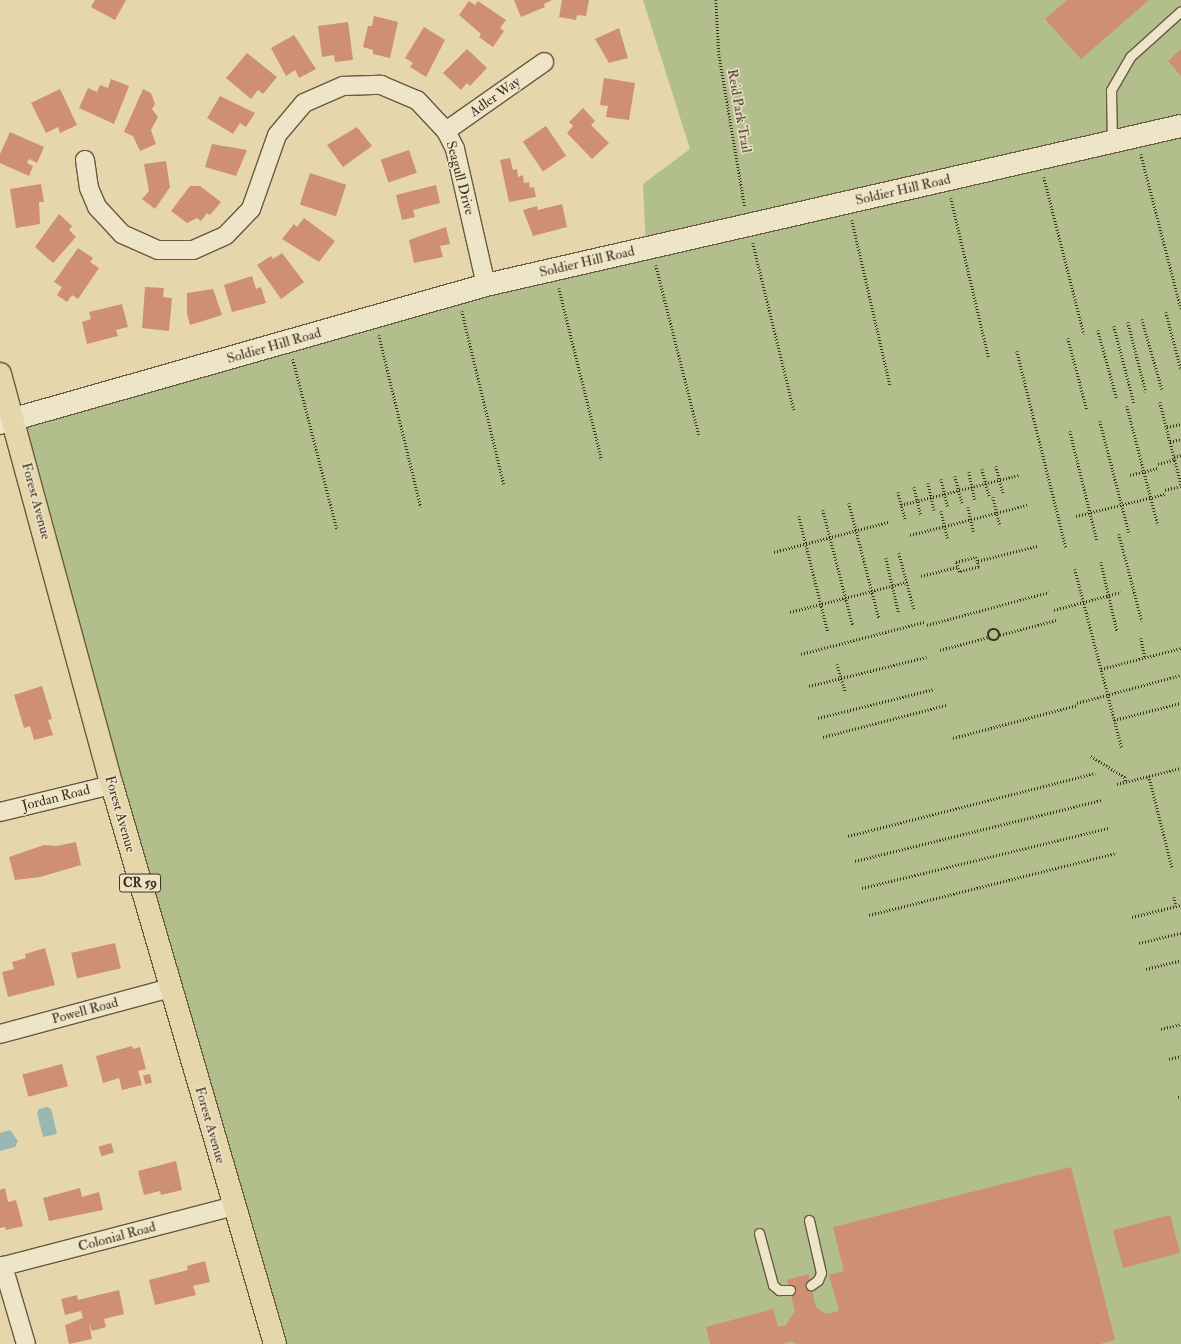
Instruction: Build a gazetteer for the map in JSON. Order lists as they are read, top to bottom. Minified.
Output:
{"streets":{"main road":["Forest Avenue","CR 59"],"street":["Adler Way","Seagull Drive","Soldier Hill Road","Jordan Road","Powell Road","Colonial Road"],"path":["Reid Park Trail"]},"crossings":[["Adler Way","Seagull Drive"],["Reid Park Trail","Soldier Hill Road"],["Seagull Drive","Soldier Hill Road"],["Soldier Hill Road","Forest Avenue"],["Forest Avenue","Jordan Road"],["Forest Avenue","Powell Road"],["Forest Avenue","Colonial Road"]]}
